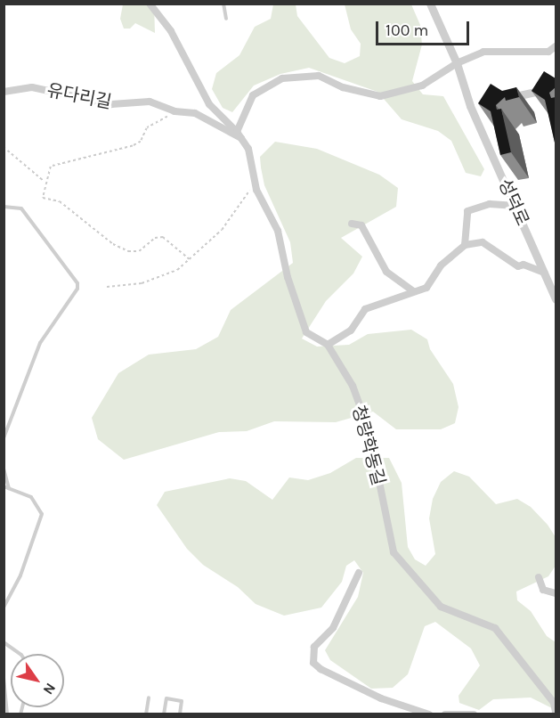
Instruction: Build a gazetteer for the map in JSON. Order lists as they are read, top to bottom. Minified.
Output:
{"streets":{"street":["유다리길","성덕로","청량학동길"]},"crossings":[["유다리길","청량학동길"]],"scale_bar":"100 m","north":"bottom right"}
